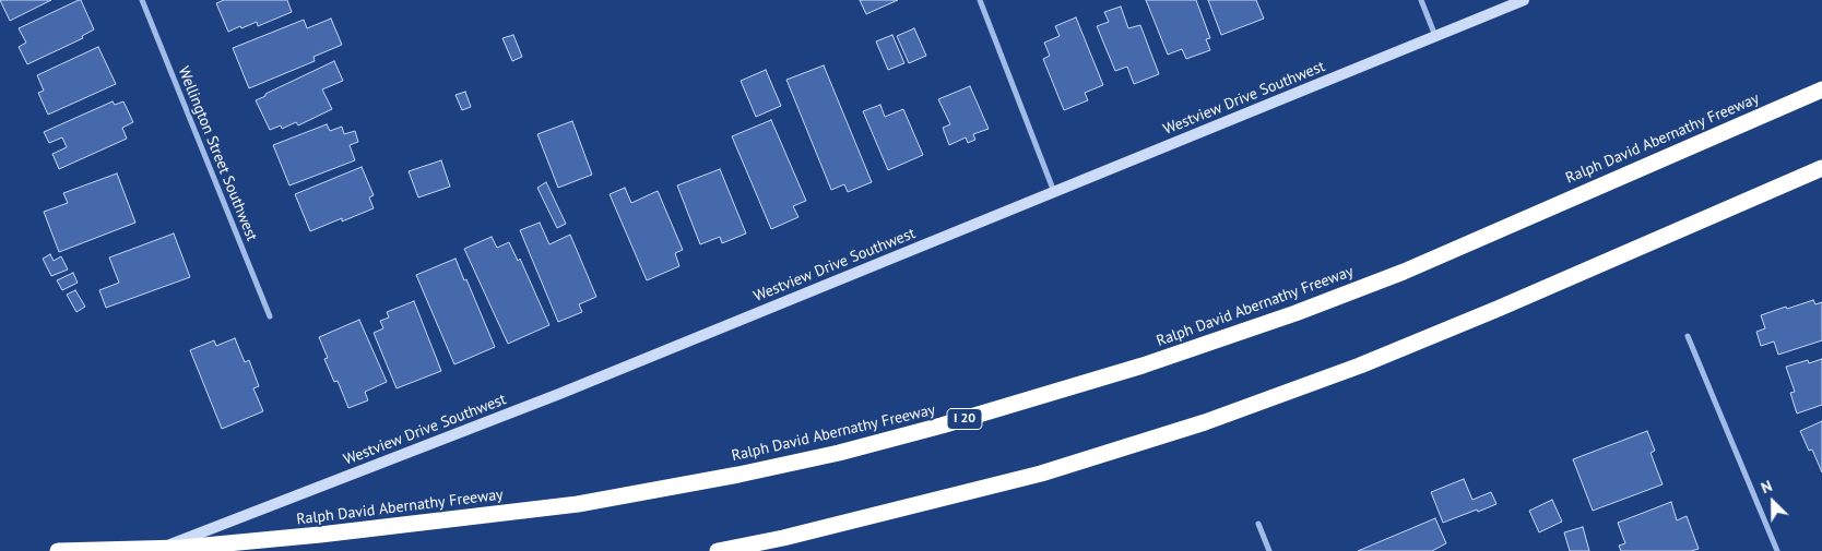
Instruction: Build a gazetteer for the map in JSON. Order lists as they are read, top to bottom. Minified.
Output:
{"streets":{"highway":["Ralph David Abernathy Freeway","I 20"],"street":["Westview Drive Southwest","Wellington Street Southwest"]},"north":"top left"}
